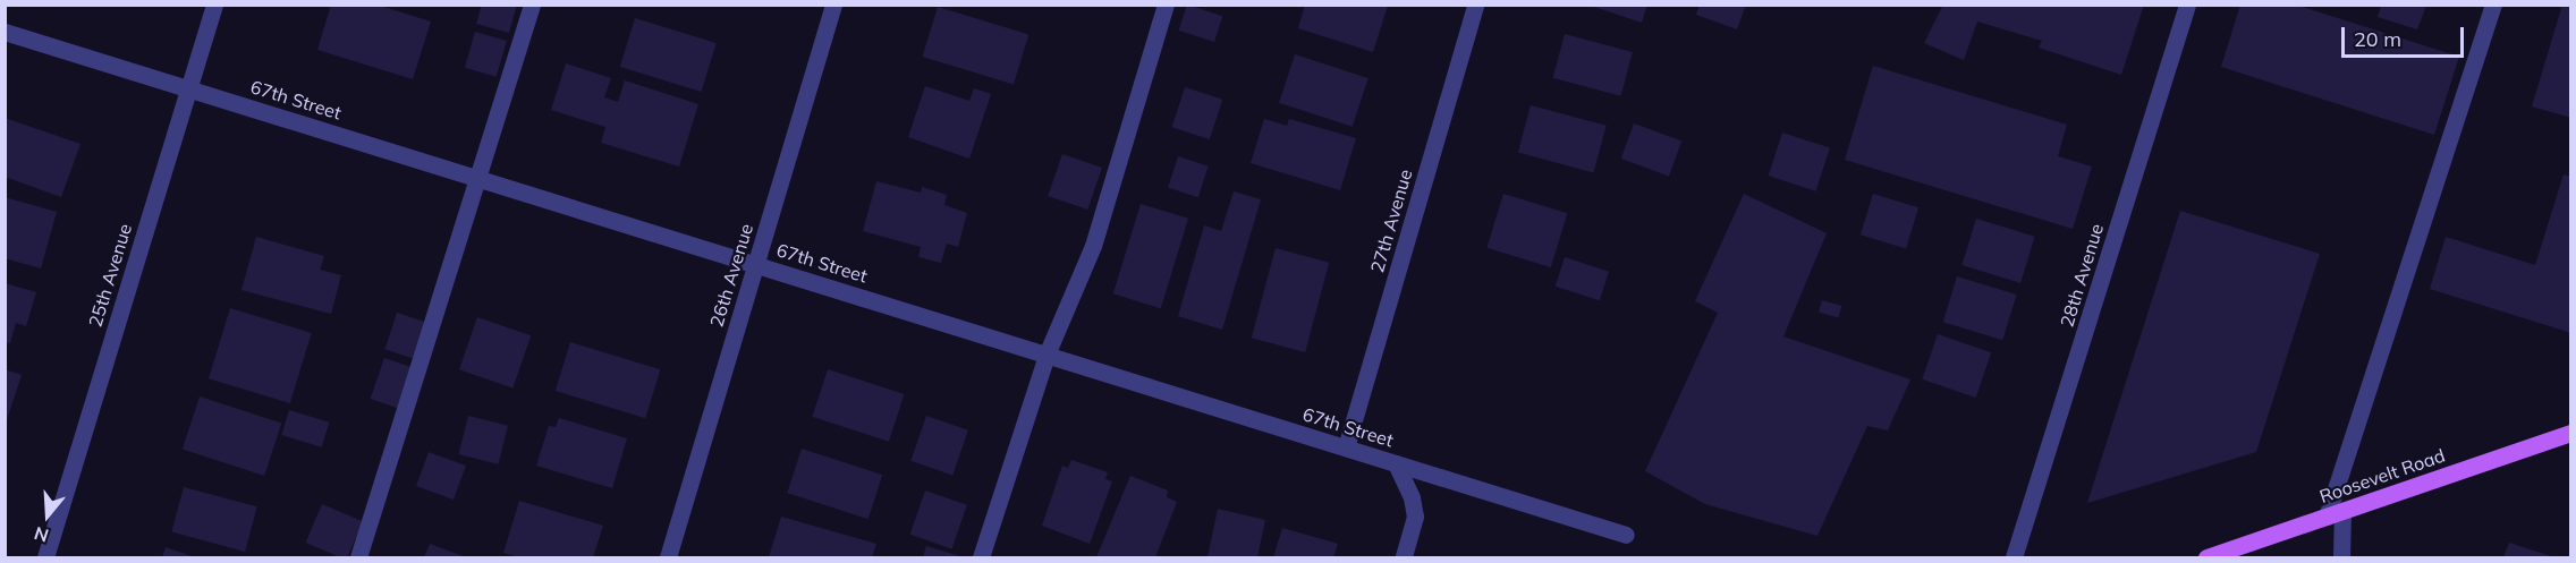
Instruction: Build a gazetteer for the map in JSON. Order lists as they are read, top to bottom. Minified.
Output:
{"streets":{"main road":["Roosevelt Road"],"street":["67th Street","27th Avenue","25th Avenue","26th Avenue","28th Avenue"]},"crossings":[["67th Street","27th Avenue"],["67th Street","25th Avenue"],["67th Street","26th Avenue"]],"scale_bar":"20 m","north":"bottom"}
